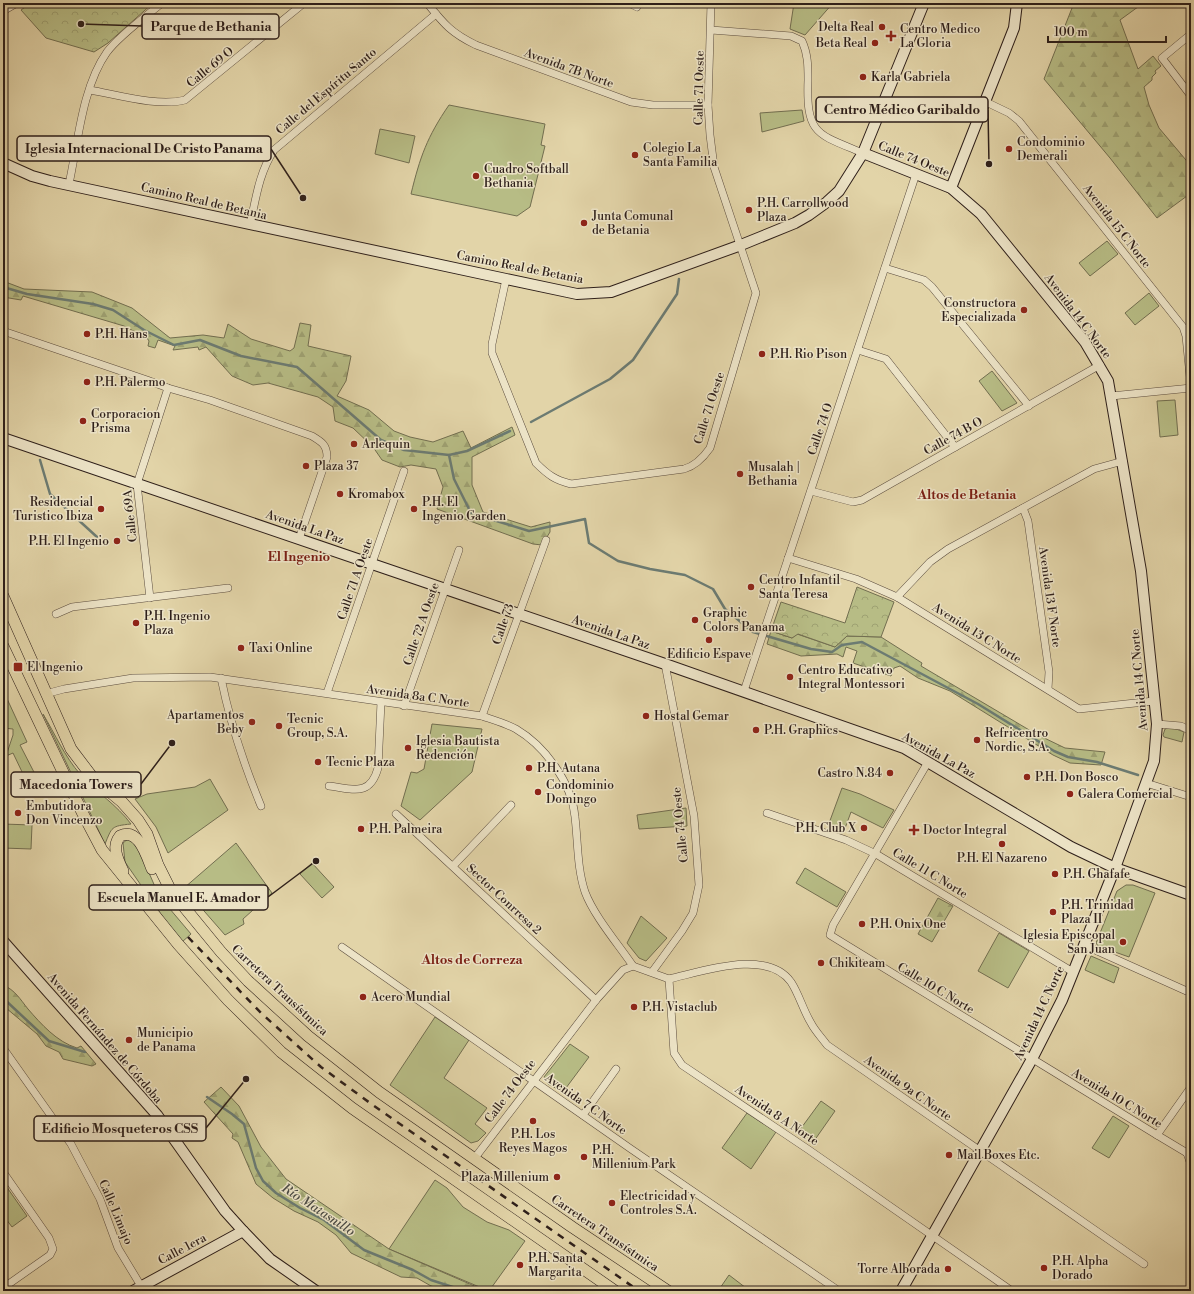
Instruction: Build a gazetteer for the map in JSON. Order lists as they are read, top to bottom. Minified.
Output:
{"streets":{"main road":["Carretera Transístmica"],"street":["Calle 69 O","Avenida 7B Norte","Calle 71 Oeste","Calle del Espíritu Santo","Calle 74 Oeste","Camino Real de Betania","Avenida 15 C Norte","Avenida 14 C Norte","Calle 74 O","Calle 74 B O","Calle 69A","Avenida La Paz","Calle 71 A Oeste","Avenida 13 F Norte","Calle 72 A Oeste","Calle 73","Avenida 13 C Norte","Avenida 8a C Norte","Calle 11 C Norte","Sector Conrresa 2","Calle 10 C Norte","Avenida Fernández de Córdoba","Avenida 9a C Norte","Avenida 10 C Norte","Avenida 7 C Norte","Avenida 8 A Norte","Calle Limajo","Calle 1era"]},"crossings":[["Avenida 7B Norte","Calle 71 Oeste"],["Avenida 7B Norte","Calle del Espíritu Santo"],["Calle 71 Oeste","Camino Real de Betania"],["Calle del Espíritu Santo","Camino Real de Betania"],["Calle 74 Oeste","Camino Real de Betania"],["Calle 74 Oeste","Avenida 15 C Norte"],["Calle 74 Oeste","Avenida 14 C Norte"],["Calle 74 Oeste","Calle 74 O"],["Calle 74 Oeste","Avenida La Paz"],["Calle 74 Oeste","Avenida 8a C Norte"],["Calle 74 Oeste","Sector Conrresa 2"],["Calle 74 Oeste","Carretera Transístmica"],["Calle 74 Oeste","Avenida 7 C Norte"],["Avenida 14 C Norte","Calle 74 B O"],["Avenida 14 C Norte","Avenida La Paz"],["Avenida 14 C Norte","Avenida 13 C Norte"],["Avenida 14 C Norte","Calle 11 C Norte"],["Avenida 14 C Norte","Calle 10 C Norte"],["Avenida 14 C Norte","Avenida 9a C Norte"],["Avenida 14 C Norte","Avenida 10 C Norte"],["Avenida 14 C Norte","Avenida 8 A Norte"],["Calle 74 O","Calle 74 B O"],["Calle 74 O","Avenida La Paz"],["Calle 74 O","Avenida 13 C Norte"],["Calle 69A","Avenida La Paz"],["Avenida La Paz","Calle 71 A Oeste"],["Avenida La Paz","Calle 72 A Oeste"],["Avenida La Paz","Calle 73"],["Calle 71 A Oeste","Avenida 8a C Norte"],["Avenida 13 F Norte","Avenida 13 C Norte"],["Calle 72 A Oeste","Avenida 8a C Norte"],["Calle 73","Avenida 8a C Norte"],["Avenida 8a C Norte","Carretera Transístmica"],["Calle 11 C Norte","Calle 10 C Norte"],["Calle 10 C Norte","Avenida 10 C Norte"],["Avenida Fernández de Córdoba","Calle 1era"],["Avenida 9a C Norte","Avenida 8 A Norte"],["Calle Limajo","Calle 1era"]],"districts":["Altos de Betania","El Ingenio","Altos de Correza"],"water":["Río Matasnillo"],"places":{"other":["Parque de Bethania","Delta Real","Beta Real","Karla Gabriela","Condominio Demerali","Colegio La Santa Familia","Centro Médico Garibaldo","Cuadro Softball Bethania","Iglesia Internacional De Cristo Panama","P.H. Carrollwood Plaza","Junta Comunal de Betania","Constructora Especializada","P.H. Hans","P.H. Rio Pison","P.H. Palermo","Corporacion Prisma","Arlequin","Plaza 37","Musalah | Bethania","Kromabox","Residencial Turistico Ibiza","P.H. El Ingenio Garden","P.H. El Ingenio","Centro Infantil Santa Teresa","Graphic Colors Panama","P.H. Ingenio Plaza","Edificio Espave","Taxi Online","Centro Educativo Integral Montessori","Hostal Gemar","Apartamentos Beby","Tecnic Group, S.A.","P.H. Graphics","Refricentro Nordic, S.A.","Macedonia Towers","Iglesia Bautista Redención","Tecnic Plaza","P.H. Autana","Castro N.84","P.H. Don Bosco","Condominio Domingo","Galera Comercial","Embutidora Don Vincenzo","P.H. Club X","P.H. Palmeira","P.H. El Nazareno","Escuela Manuel E. Amador","P.H. Ghafafe","P.H. Trinidad Plaza II","P.H. Onix One","Iglesia Episcopal San Juan","Chikiteam","Acero Mundial","P.H. Vistaclub","Municipio de Panama","Edificio Mosqueteros CSS","P.H. Los Reyes Magos","Mail Boxes Etc.","P.H. Millenium Park","Plaza Millenium","Electricidad y Controles S.A.","P.H. Santa Margarita","P.H. Alpha Dorado","Torre Alborada"],"health":["Centro Medico La Gloria","Doctor Integral"],"transit":["El Ingenio"]},"scale_bar":"100 m"}
